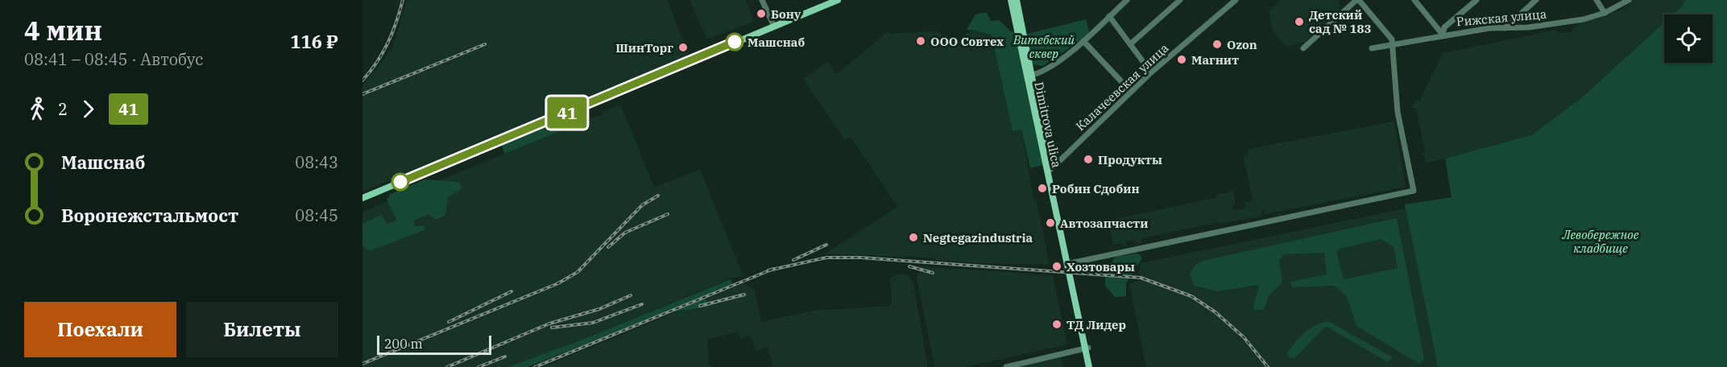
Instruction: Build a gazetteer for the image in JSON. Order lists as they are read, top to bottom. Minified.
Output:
{"streets":{"main road":["Dimitrova ulica"],"street":["Рижская улица","Калачеевская улица"]},"crossings":[["Калачеевская улица","Dimitrova ulica"]],"parks":["Витебский сквер","Левобережное кладбище"],"places":["Бону","Детский сад № 183","ООО Совтех","Машснаб","Ozon","ШинТорг","Магнит","Продукты","Робин Сдобин","Автозапчасти","Negtegazindustria","Хозтовары","ТД Лидер"],"lines":["bus line 41"],"scale_bar":"200 m","page":{"heading":["4 мин","08:41 – 08:45 · Автобус","116 ₽"],"on_map":"41","legs":["2","41"],"list":[{"name":"Машснаб","value":"08:43"},{"name":"Воронежстальмост","value":"08:45"}],"buttons":["Поехали","Билеты"],"scale":"200 m"}}
